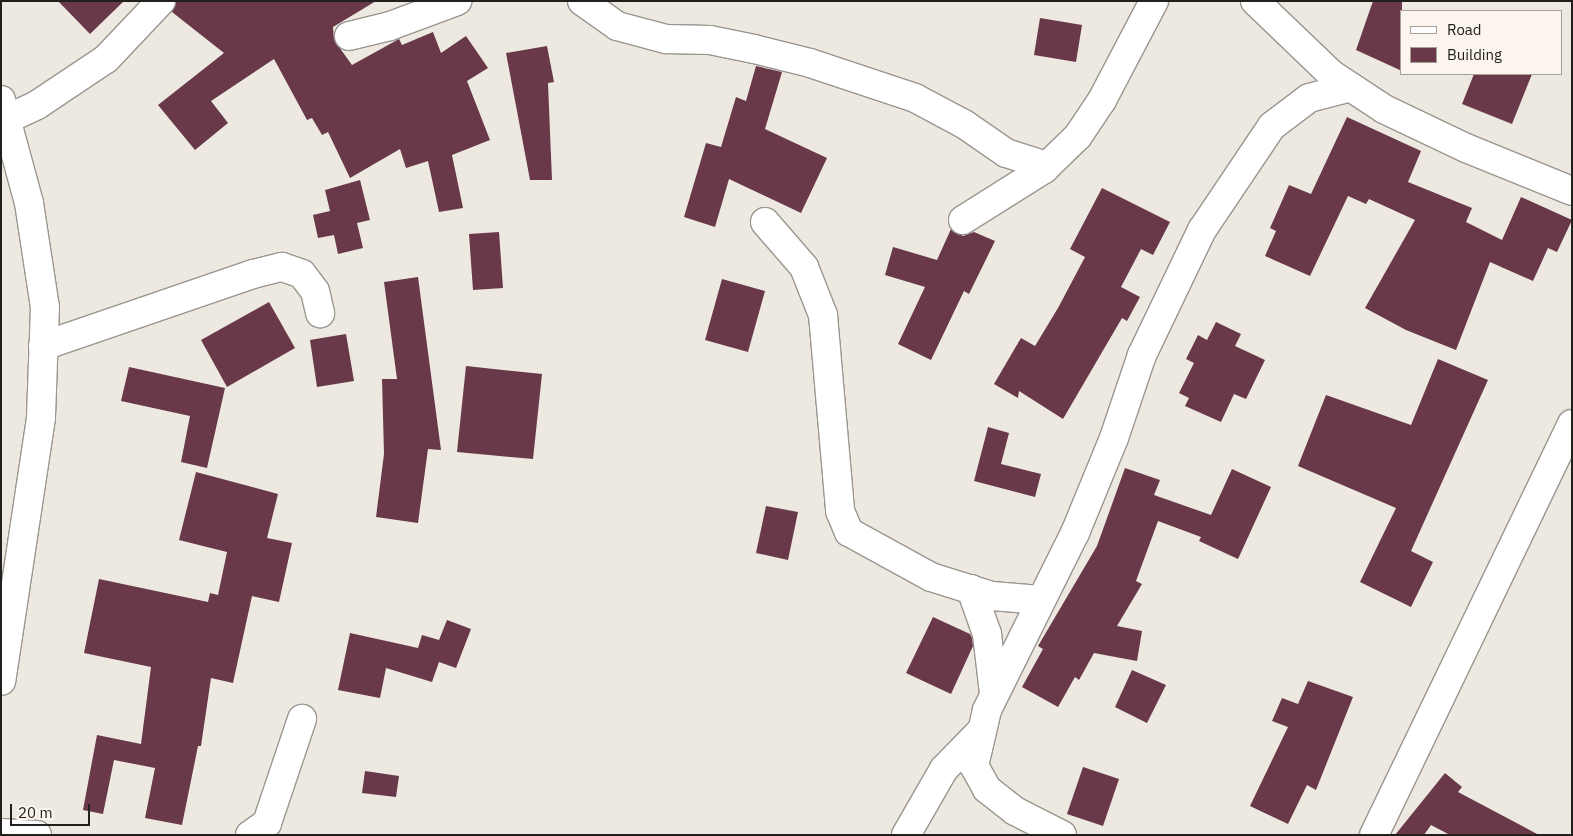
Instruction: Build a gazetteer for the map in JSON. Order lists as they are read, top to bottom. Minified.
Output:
{"legend":["Road","Building"],"scale_bar":"20 m"}
